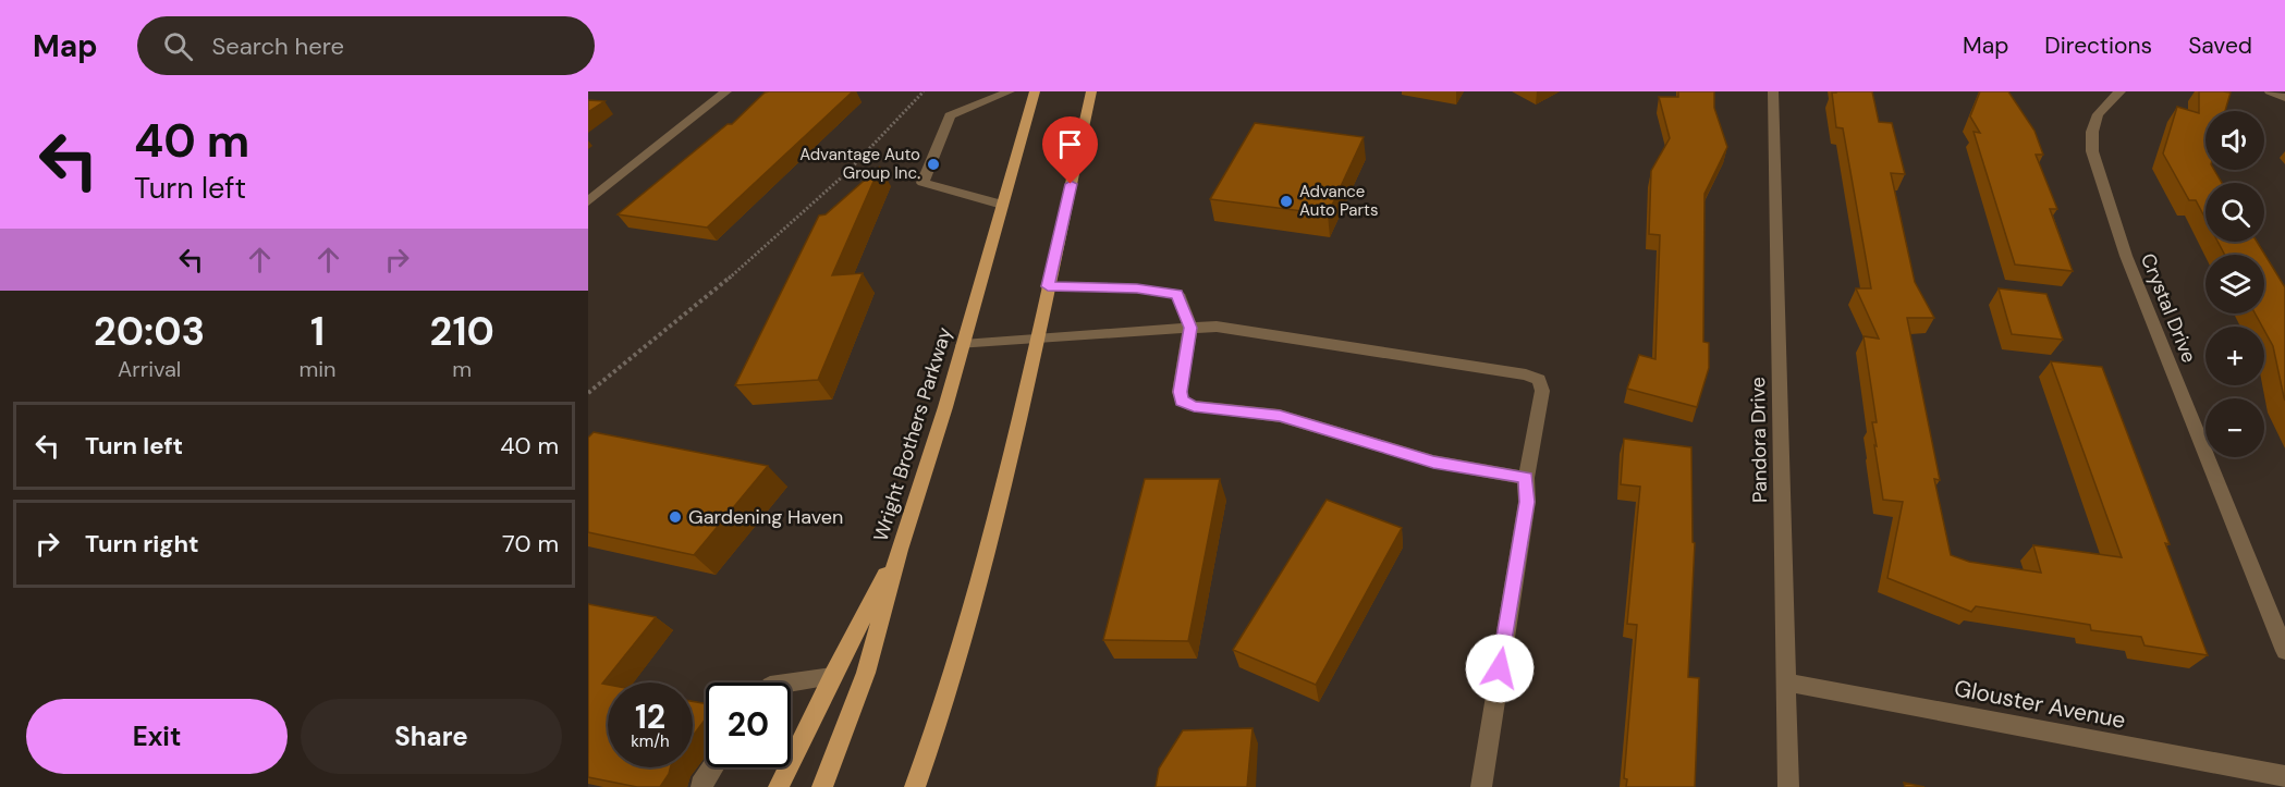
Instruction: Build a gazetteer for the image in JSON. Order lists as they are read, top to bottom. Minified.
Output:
{"streets":{"main road":["Wright Brothers Parkway"],"street":["Crystal Drive","Pandora Drive","Glouster Avenue"]},"crossings":[["Pandora Drive","Glouster Avenue"]],"places":["Advantage Auto Group Inc.","Advance Auto Parts","Gardening Haven"],"page":{"header":"Map","search":"Search here","nav":["Map","Directions","Saved"],"turn":["40 m","Turn left"],"map_buttons":["+","−"],"eta":["20:03","Arrival","1","min","210","m"],"list":[{"name":"Turn left","value":"40 m"},{"name":"Turn right","value":"70 m"}],"speed":"12 km/h","limit":"20","buttons":["Exit","Share"]}}
